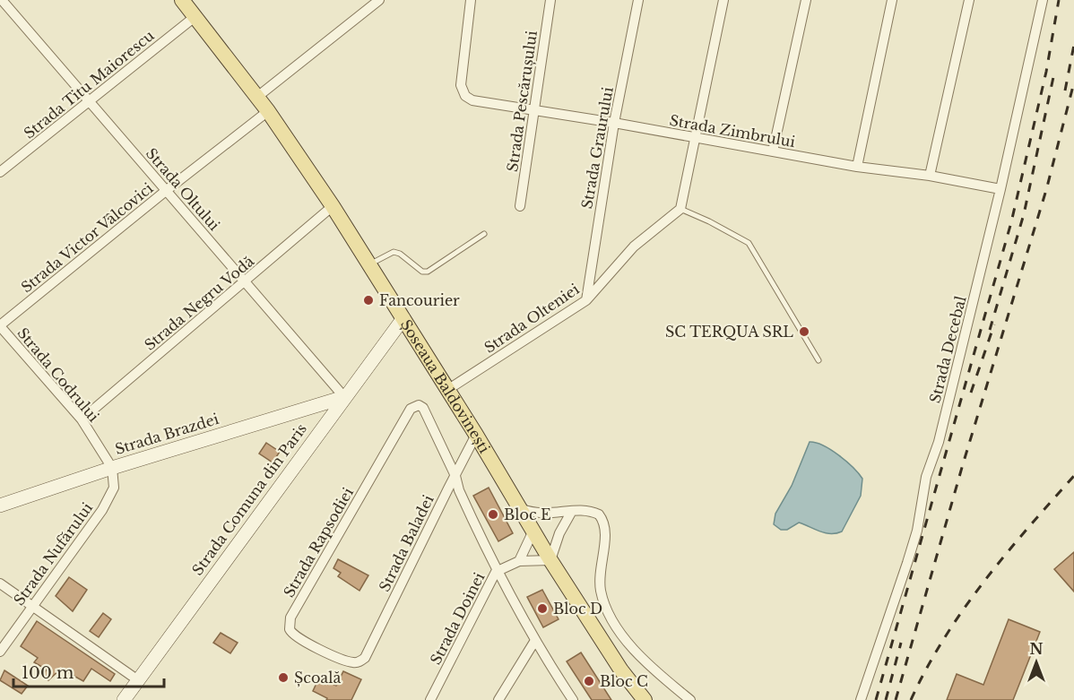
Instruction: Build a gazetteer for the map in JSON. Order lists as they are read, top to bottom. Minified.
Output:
{"streets":{"main road":["Șoseaua Baldovinești"],"street":["Strada Titu Maiorescu","Strada Pescărușului","Strada Zimbrului","Strada Graurului","Strada Oltului","Strada Victor Vâlcovici","Strada Negru Vodă","Strada Olteniei","Strada Decebal","Strada Codrului","Strada Brazdei","Strada Comuna din Paris","Strada Rapsodiei","Strada Baladei","Strada Nufărului","Strada Doinei"]},"crossings":[["Strada Titu Maiorescu","Strada Oltului"],["Strada Titu Maiorescu","Șoseaua Baldovinești"],["Strada Pescărușului","Strada Zimbrului"],["Strada Zimbrului","Strada Graurului"],["Strada Zimbrului","Strada Decebal"],["Strada Graurului","Strada Olteniei"],["Strada Oltului","Strada Victor Vâlcovici"],["Strada Oltului","Strada Negru Vodă"],["Strada Oltului","Strada Brazdei"],["Strada Oltului","Strada Comuna din Paris"],["Strada Victor Vâlcovici","Strada Codrului"],["Strada Victor Vâlcovici","Șoseaua Baldovinești"],["Strada Negru Vodă","Strada Codrului"],["Strada Negru Vodă","Șoseaua Baldovinești"],["Strada Olteniei","Șoseaua Baldovinești"],["Strada Codrului","Strada Brazdei"],["Strada Codrului","Strada Nufărului"],["Șoseaua Baldovinești","Strada Comuna din Paris"],["Șoseaua Baldovinești","Strada Baladei"],["Șoseaua Baldovinești","Strada Doinei"],["Strada Brazdei","Strada Comuna din Paris"],["Strada Brazdei","Strada Nufărului"],["Strada Rapsodiei","Strada Baladei"]],"places":["Fancourier","SC TERQUA SRL","Bloc E","Bloc D","Școală","Bloc C"],"scale_bar":"100 m","north":"top"}
